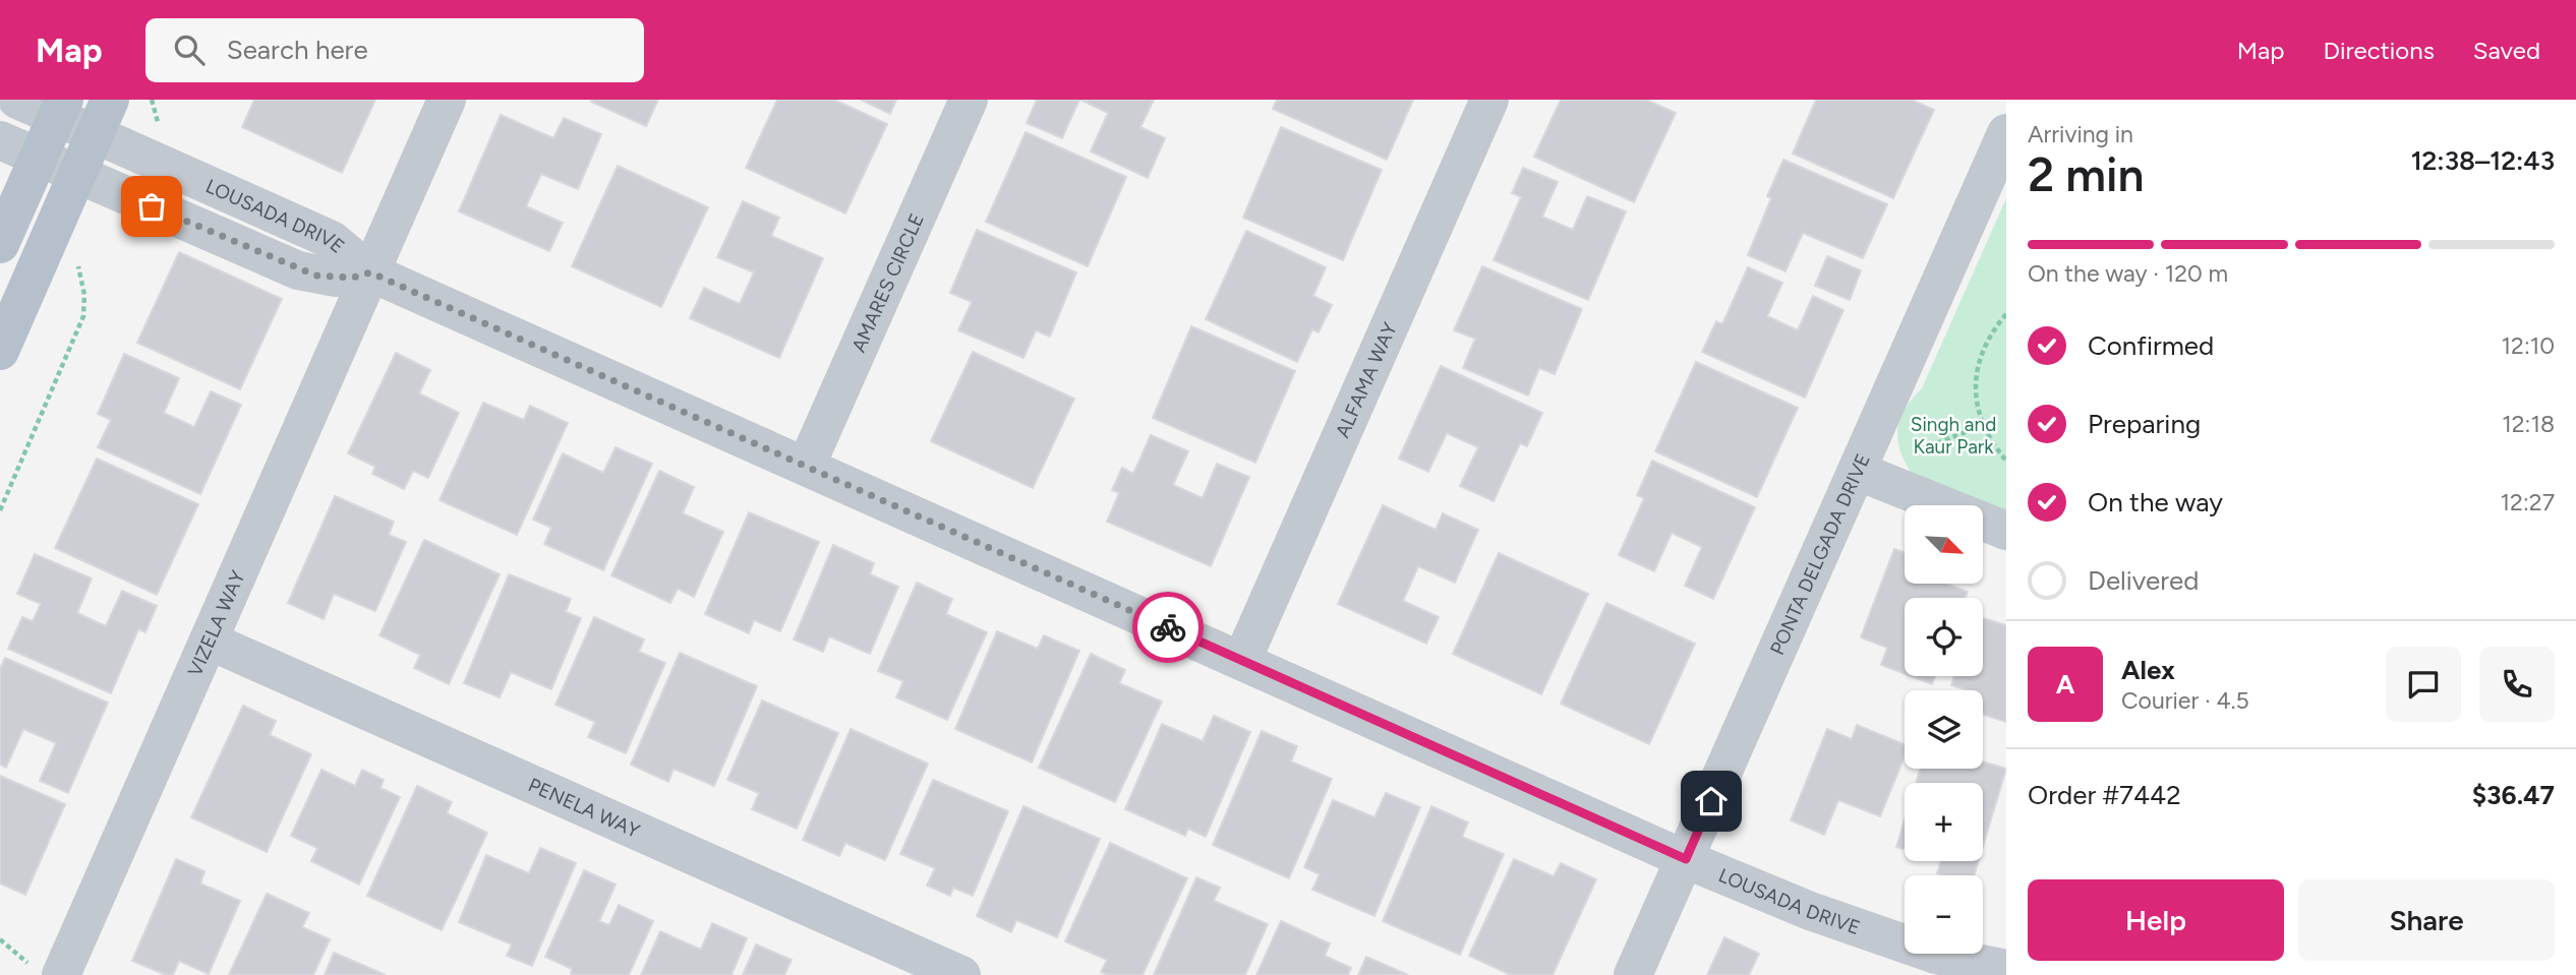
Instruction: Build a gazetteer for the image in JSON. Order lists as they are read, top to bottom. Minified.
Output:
{"streets":{"street":["LOUSADA DRIVE","AMARES CIRCLE","ALFAMA WAY","PONTA DELGADA DRIVE","VIZELA WAY","PENELA WAY"]},"crossings":[["LOUSADA DRIVE","AMARES CIRCLE"],["LOUSADA DRIVE","ALFAMA WAY"],["LOUSADA DRIVE","PONTA DELGADA DRIVE"],["LOUSADA DRIVE","VIZELA WAY"],["VIZELA WAY","PENELA WAY"]],"parks":["Singh and Kaur Park"],"north":"bottom right","page":{"header":"Map","search":"Search here","nav":["Map","Directions","Saved"],"heading":["2 min","Arriving in","12:38–12:43"],"panel":["Alex","Courier · 4.5","Order #7442","$36.47"],"bar":"On the way · 120 m","list":[["Confirmed","12:10"],["Preparing","12:18"],["On the way","12:27"],"Delivered"],"map_buttons":["+","−"],"round":"A","buttons":["Help","Share"]}}
